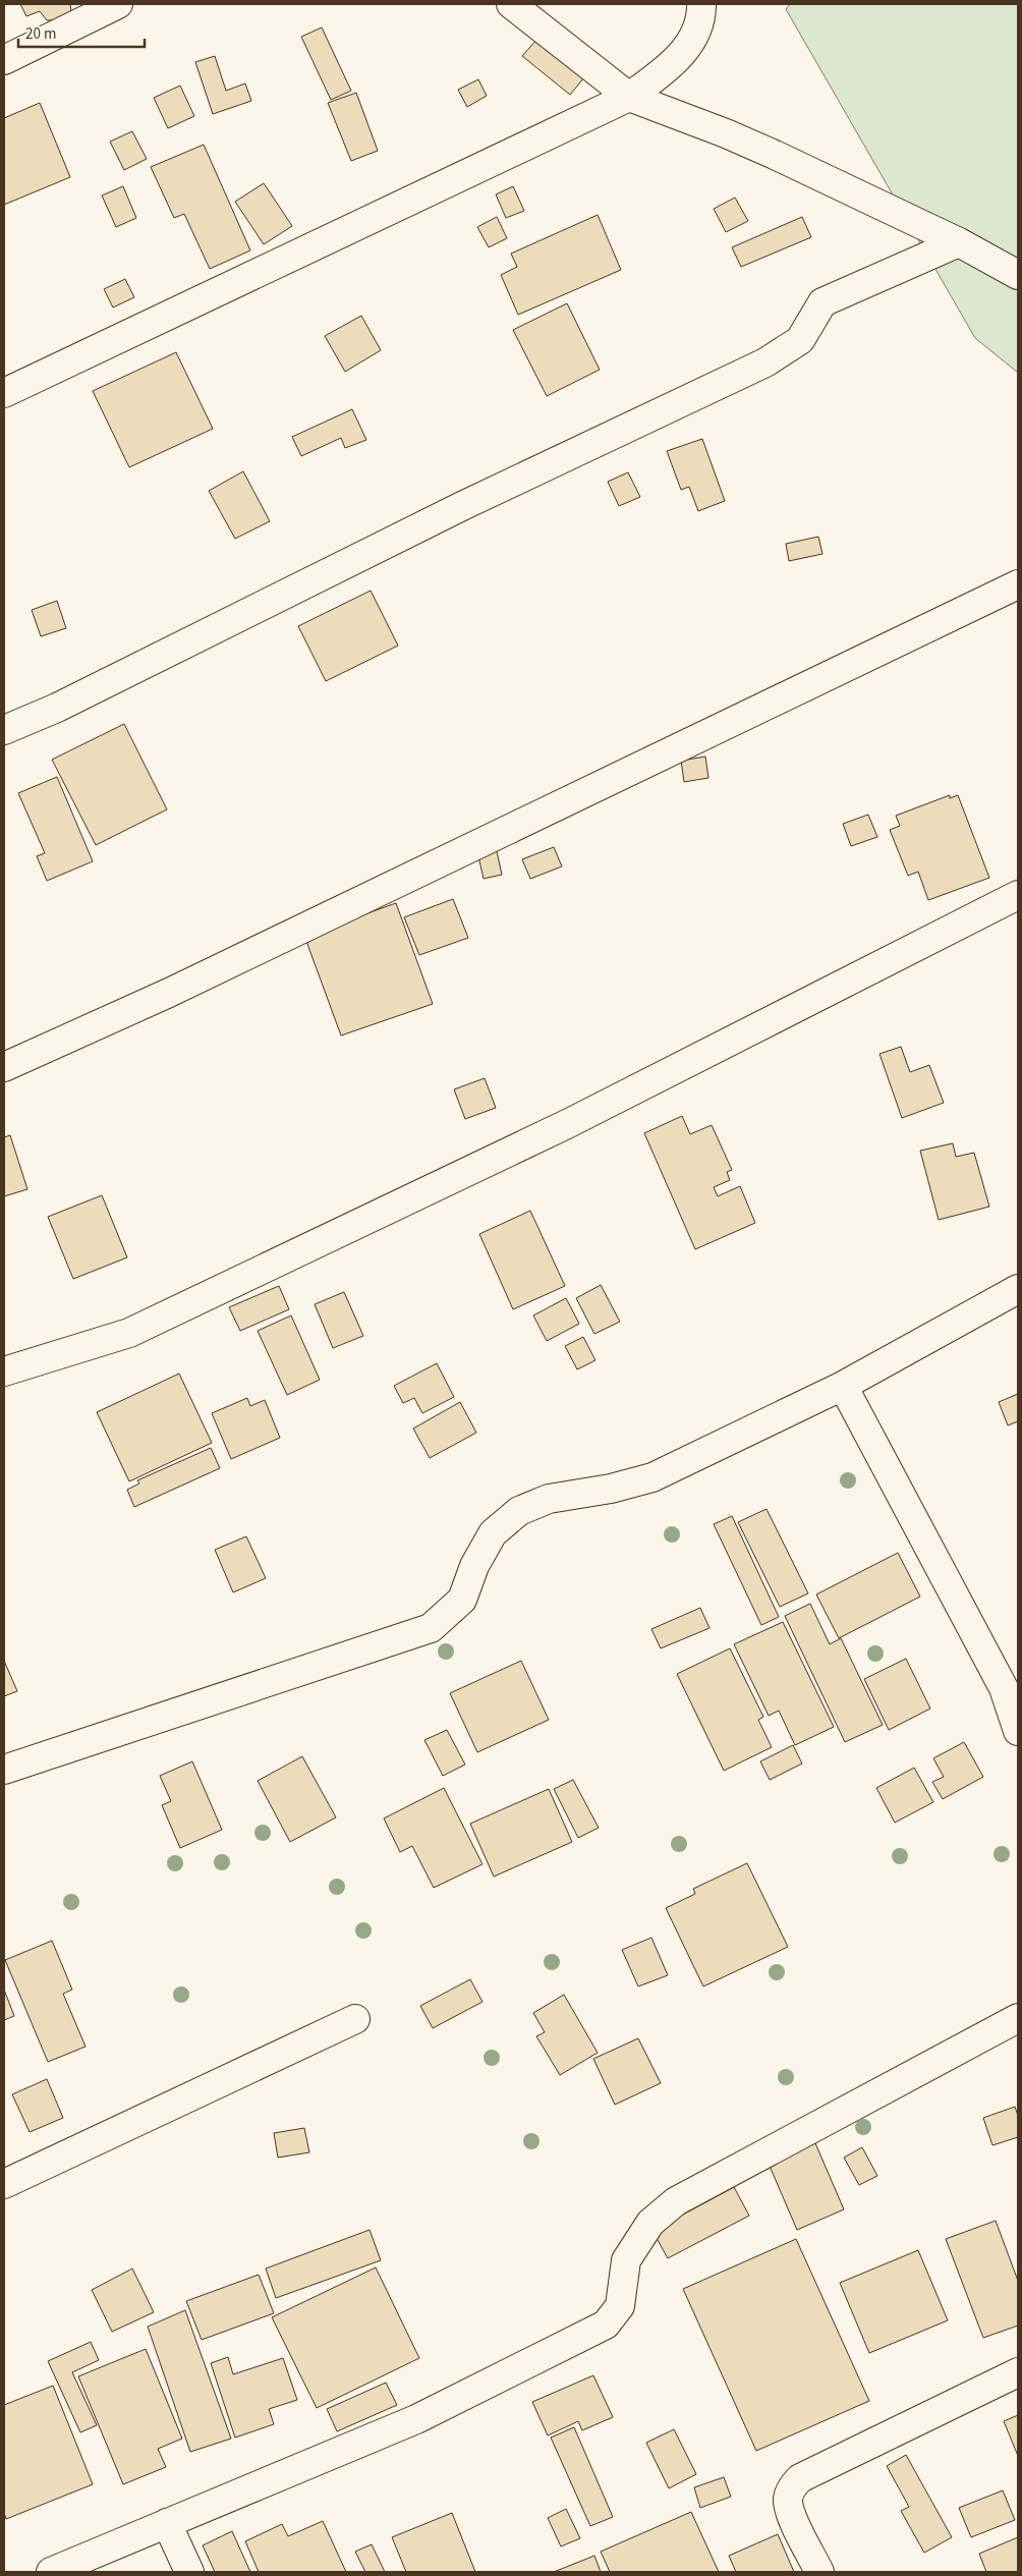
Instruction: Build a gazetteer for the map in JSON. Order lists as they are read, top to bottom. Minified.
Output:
{"scale_bar":"20 m"}
